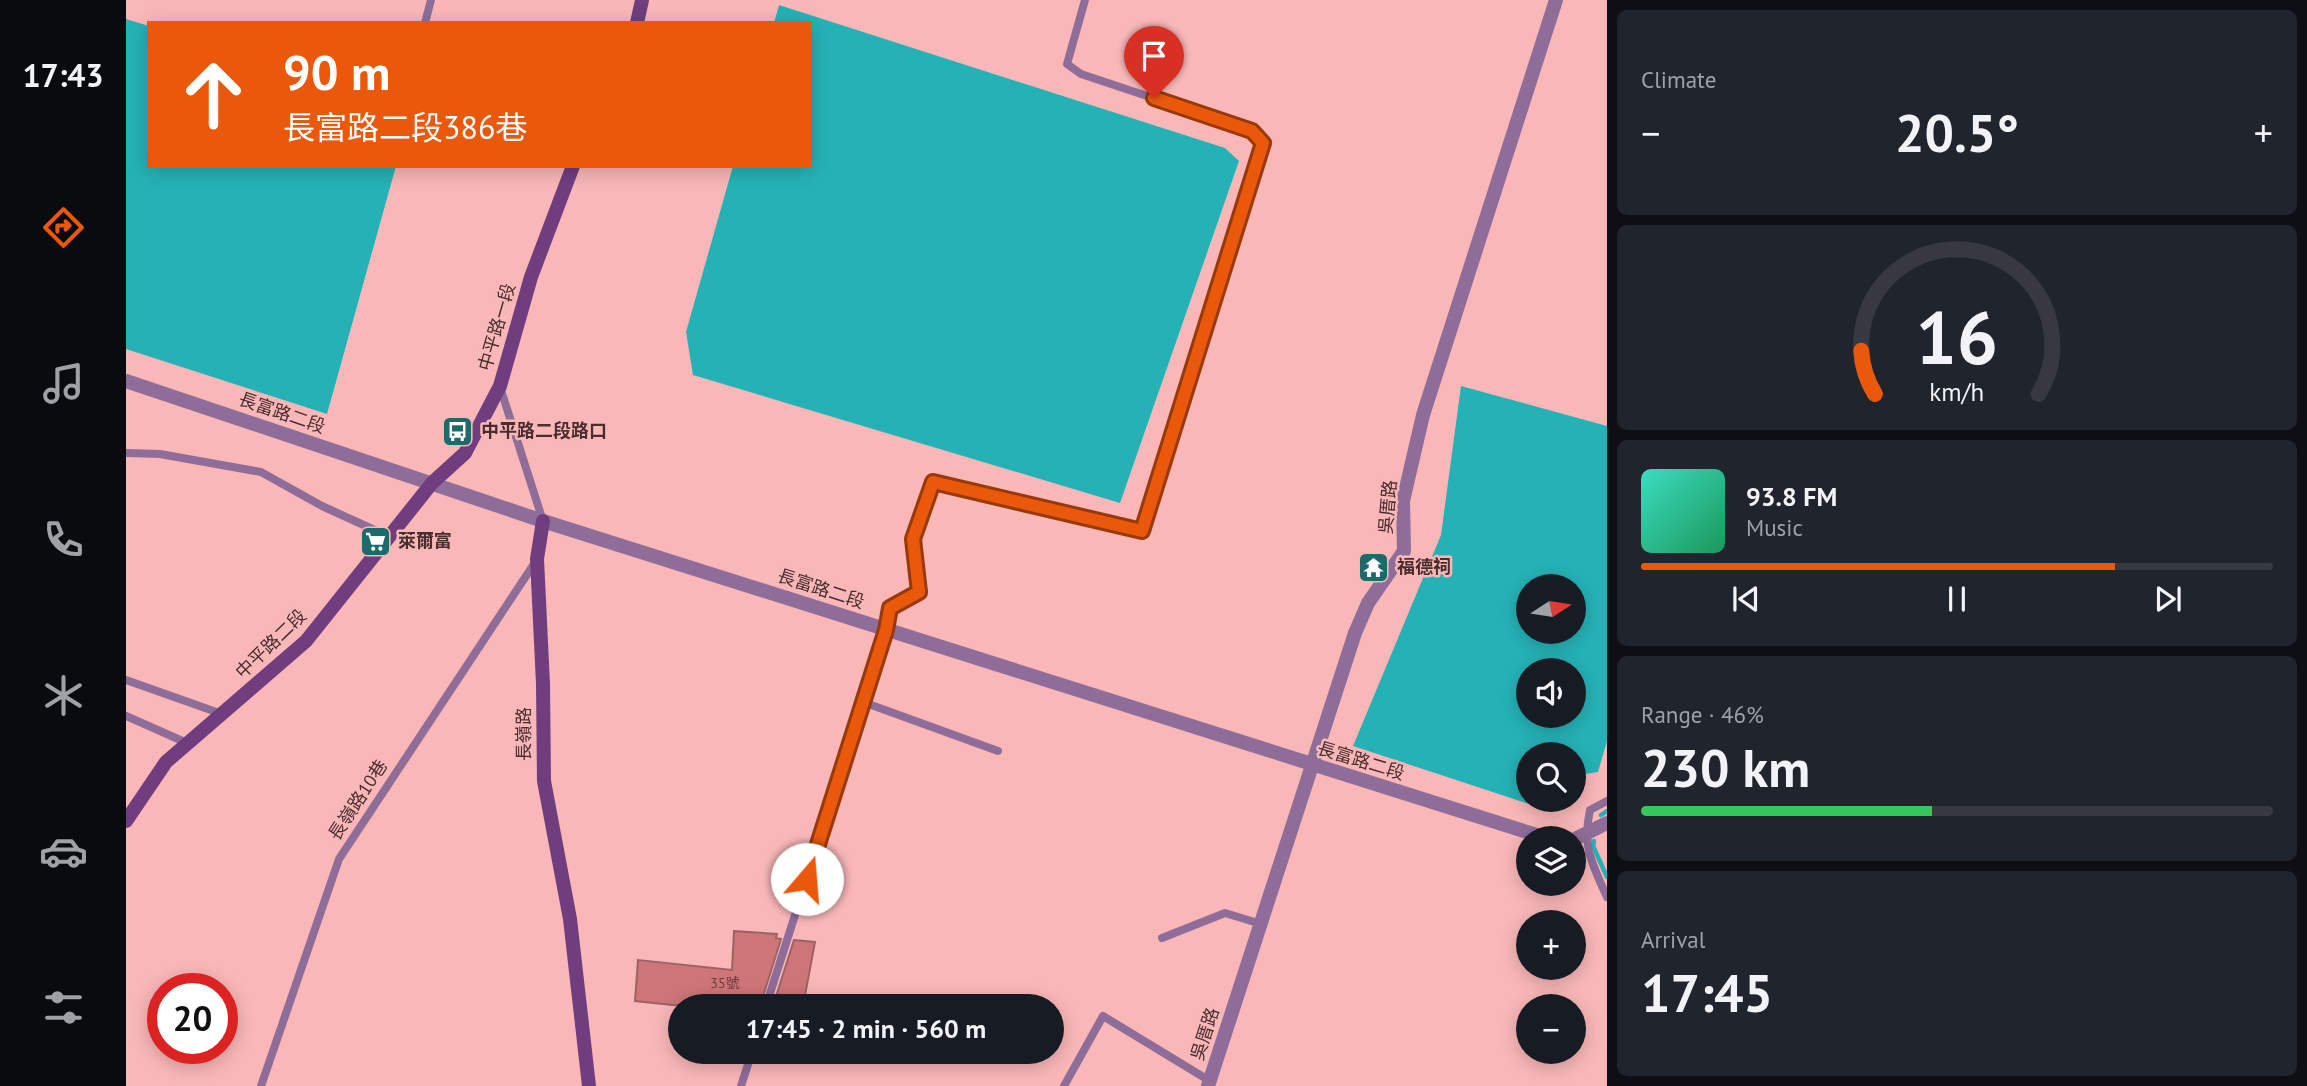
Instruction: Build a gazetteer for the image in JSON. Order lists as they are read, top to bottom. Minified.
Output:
{"streets":{"street":["中平路一段","長富路二段","吳厝路","中平路二段","長嶺路"],"lane":["長嶺路10巷"]},"crossings":[["中平路一段","長富路二段"],["中平路一段","中平路二段"],["中平路一段","長嶺路"],["長富路二段","吳厝路"],["長富路二段","中平路二段"],["長富路二段","長嶺路"],["長嶺路","長嶺路10巷"]],"places":{"bus stop":["中平路二段路口"],"supermarket":["萊爾富"],"temple":["福德祠"]},"house_numbers":["35號"],"north":"right","page":{"tabs":"17:43","tile":["Climate",["Range · 46%","230 km"],["Arrival","17:45"]],"turn":["90 m","長富路二段386巷"],"heat":["−","20.5°","+"],"song":["93.8 FM","Music"],"map_buttons":["+","−"],"limit":"20","trip":"17:45 · 2 min · 560 m","gauge":["16","km/h"]}}
